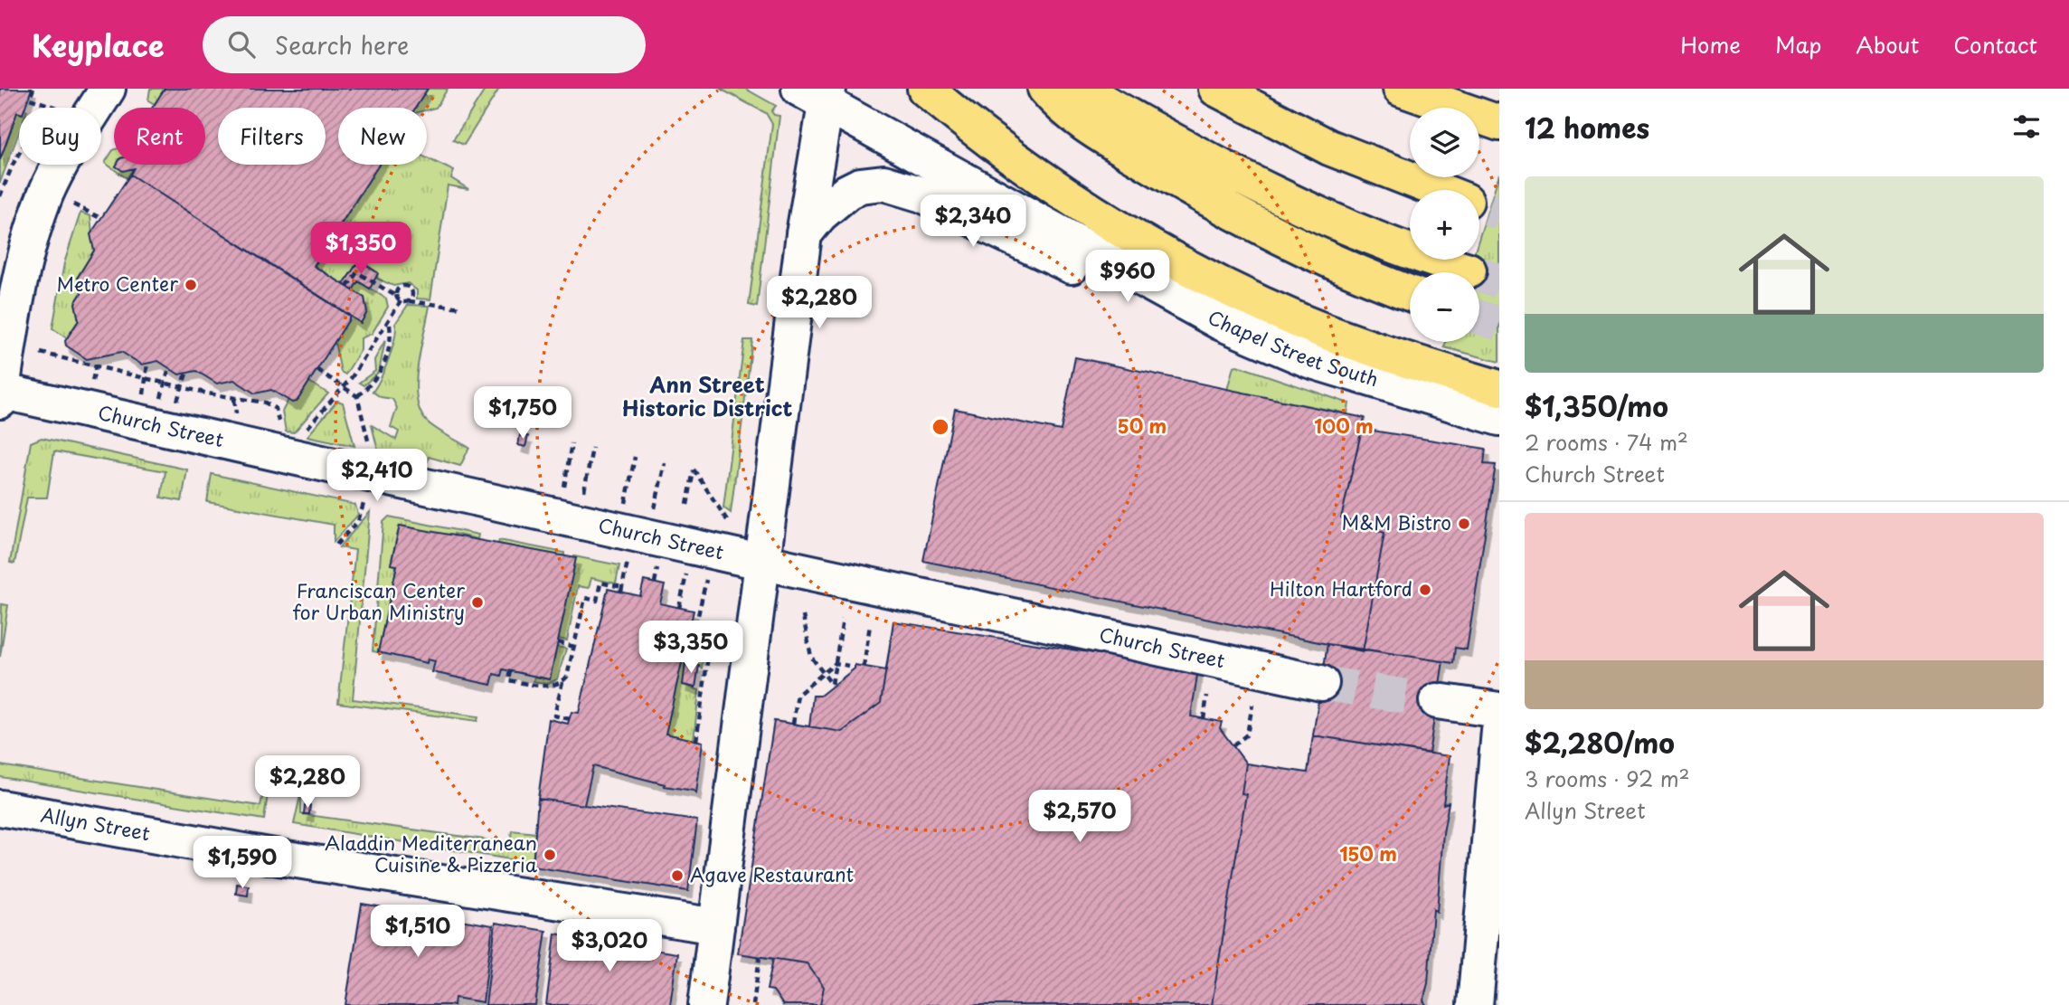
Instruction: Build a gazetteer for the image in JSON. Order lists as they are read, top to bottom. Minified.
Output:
{"streets":{"street":["Chapel Street South","Church Street","Allyn Street"]},"districts":["Ann Street Historic District"],"places":["Metro Center","M&M Bistro","Hilton Hartford","Franciscan Center for Urban Ministry","Aladdin Mediterranean Cuisine & Pizzeria","Agave Restaurant"],"page":{"header":"Keyplace","search":"Search here","nav":["Home","Map","About","Contact"],"heading":"12 homes","map_buttons":["+","−"],"chip":["Buy","Rent","Filters","New"],"list":[{"name":"$1,350/mo","note":"2 rooms · 74 m² · Church Street"},{"name":"$2,280/mo","note":"3 rooms · 92 m² · Allyn Street"}],"price":["$2,340","$1,350","$960","$2,280","$1,750","$2,410","$3,350","$2,280","$2,570","$1,590","$1,510","$3,020"]},"rings":["50 m","100 m","150 m"]}
